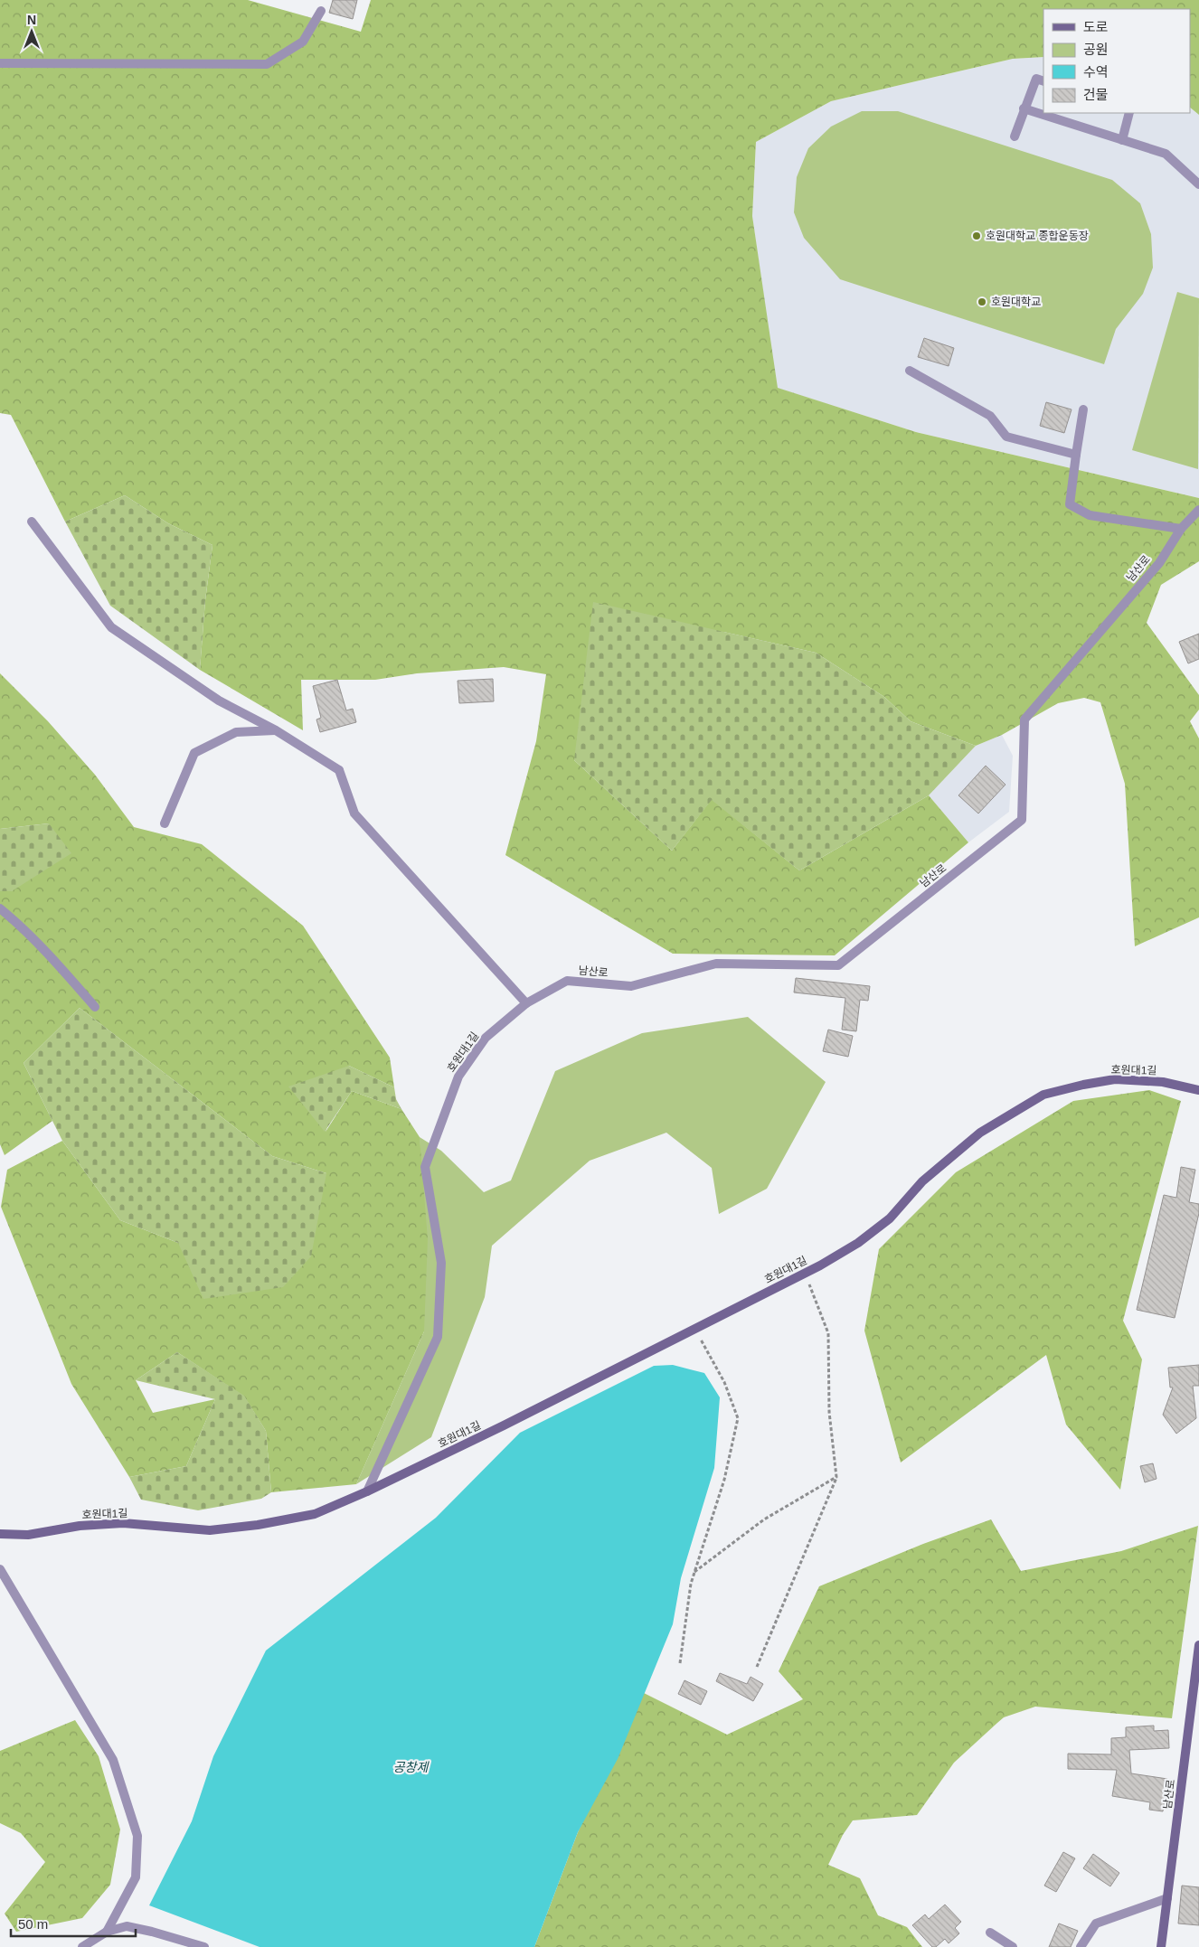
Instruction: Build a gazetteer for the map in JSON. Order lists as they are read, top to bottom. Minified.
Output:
{"streets":{"street":["남산로","호원대1길"]},"crossings":[["남산로","호원대1길"]],"water":["공창제"],"places":["호원대학교 종합운동장","호원대학교"],"legend":["도로","공원","수역","건물"],"scale_bar":"50 m","north":"top"}
